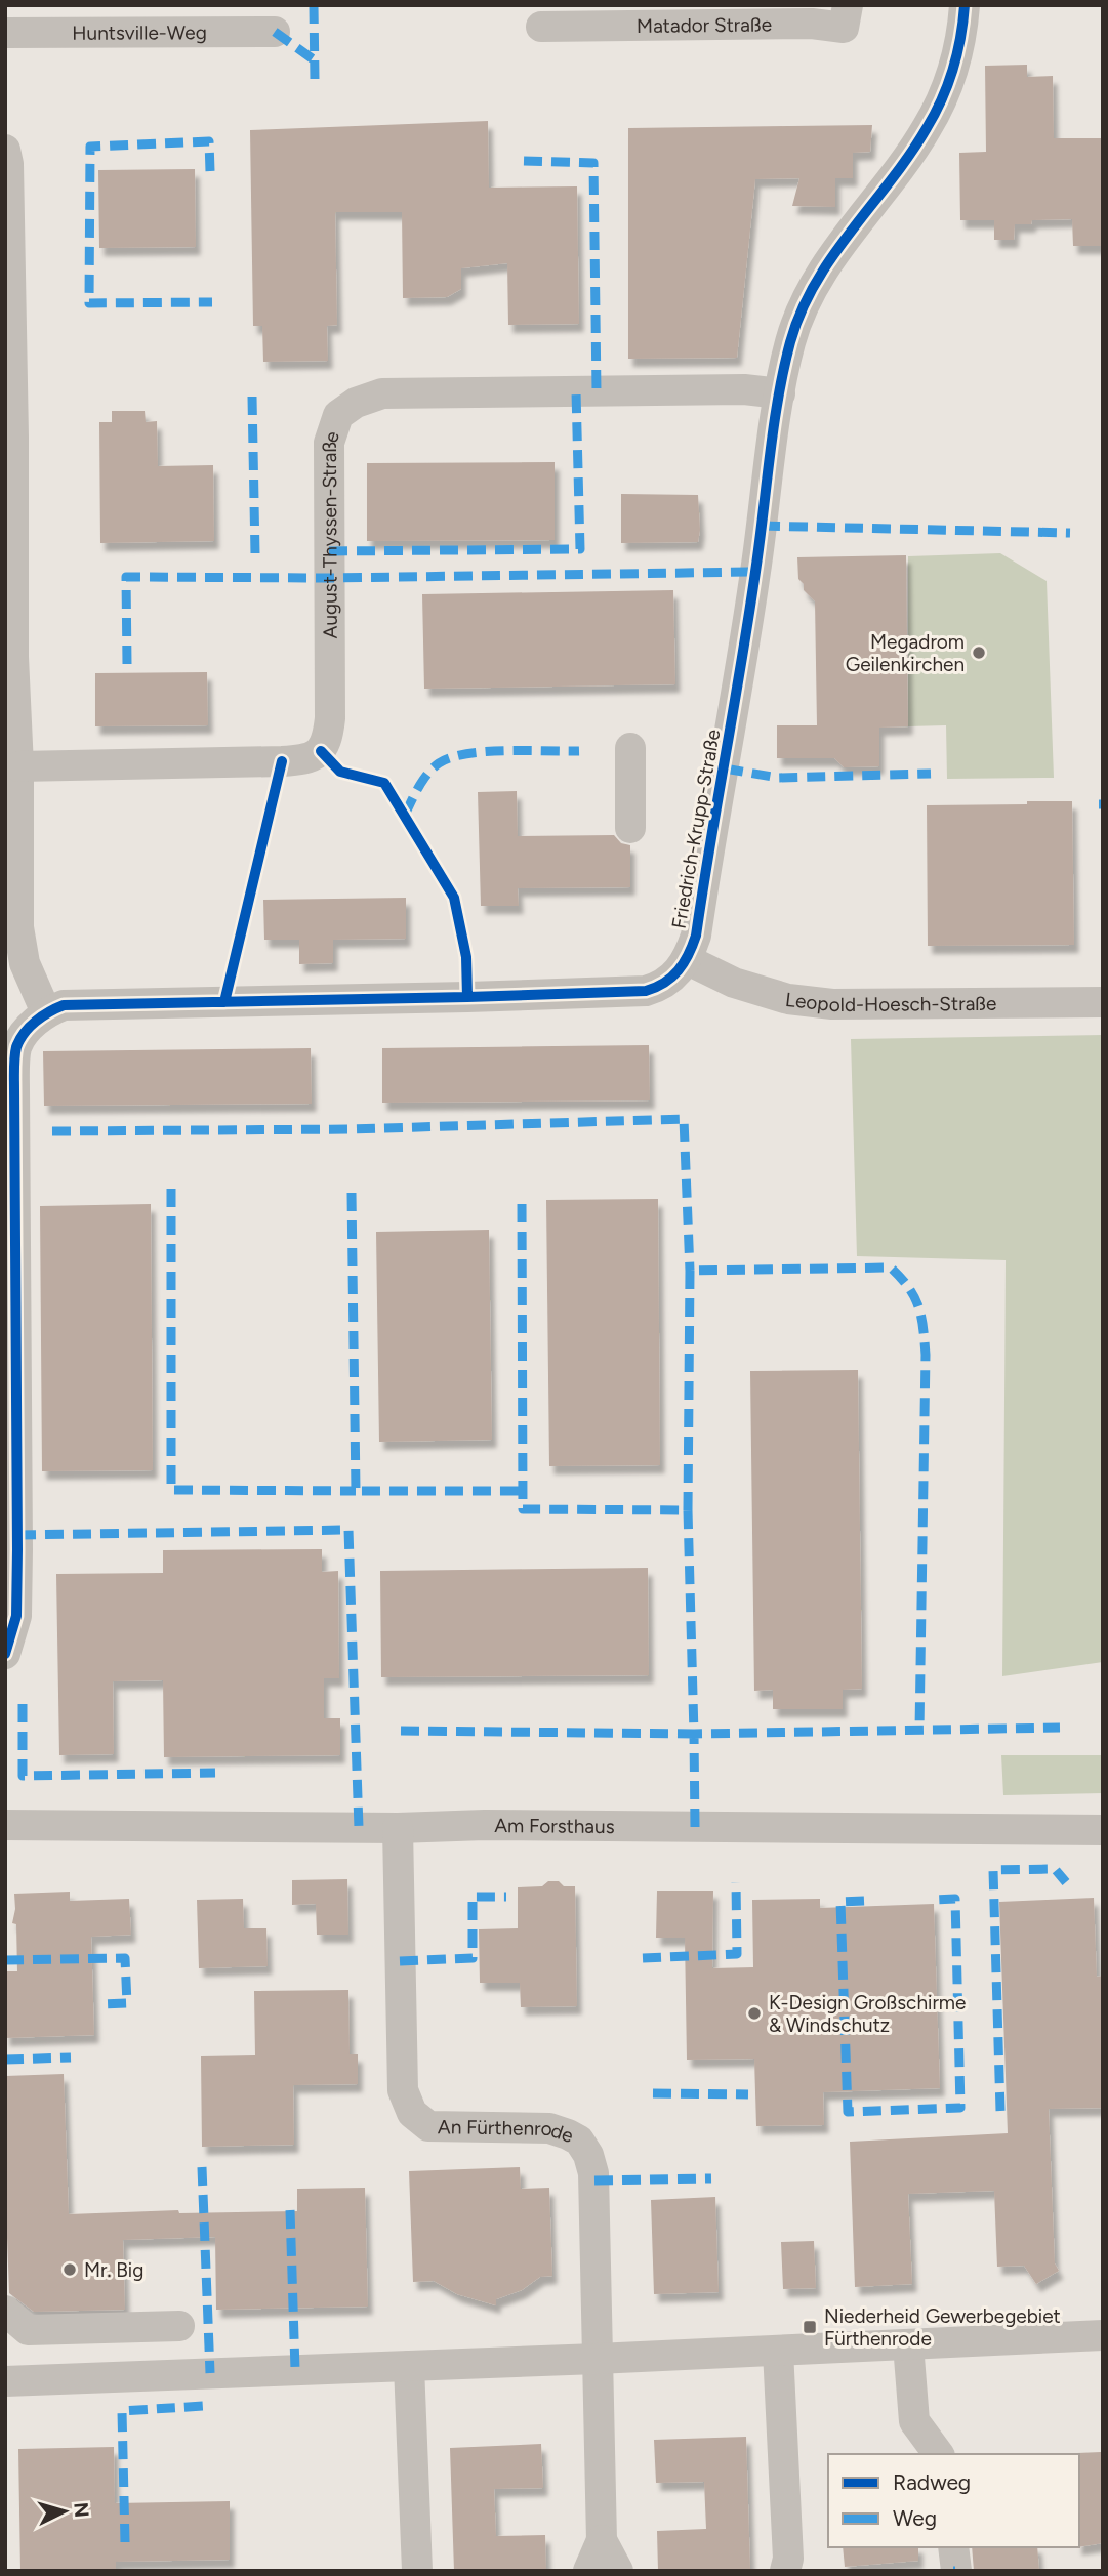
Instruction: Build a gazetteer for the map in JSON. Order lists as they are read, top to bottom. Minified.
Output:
{"streets":{"street":["Matador Straße","Huntsville-Weg","August-Thyssen-Straße","Friedrich-Krupp-Straße","Leopold-Hoesch-Straße","Am Forsthaus","An Fürthenrode"]},"crossings":[["August-Thyssen-Straße","Friedrich-Krupp-Straße"],["Friedrich-Krupp-Straße","Leopold-Hoesch-Straße"],["Am Forsthaus","An Fürthenrode"]],"places":{"other":["Megadrom Geilenkirchen","K-Design Großschirme & Windschutz","Mr. Big"],"transit":["Niederheid Gewerbegebiet Fürthenrode"]},"legend":["Radweg","Weg"],"north":"right"}
